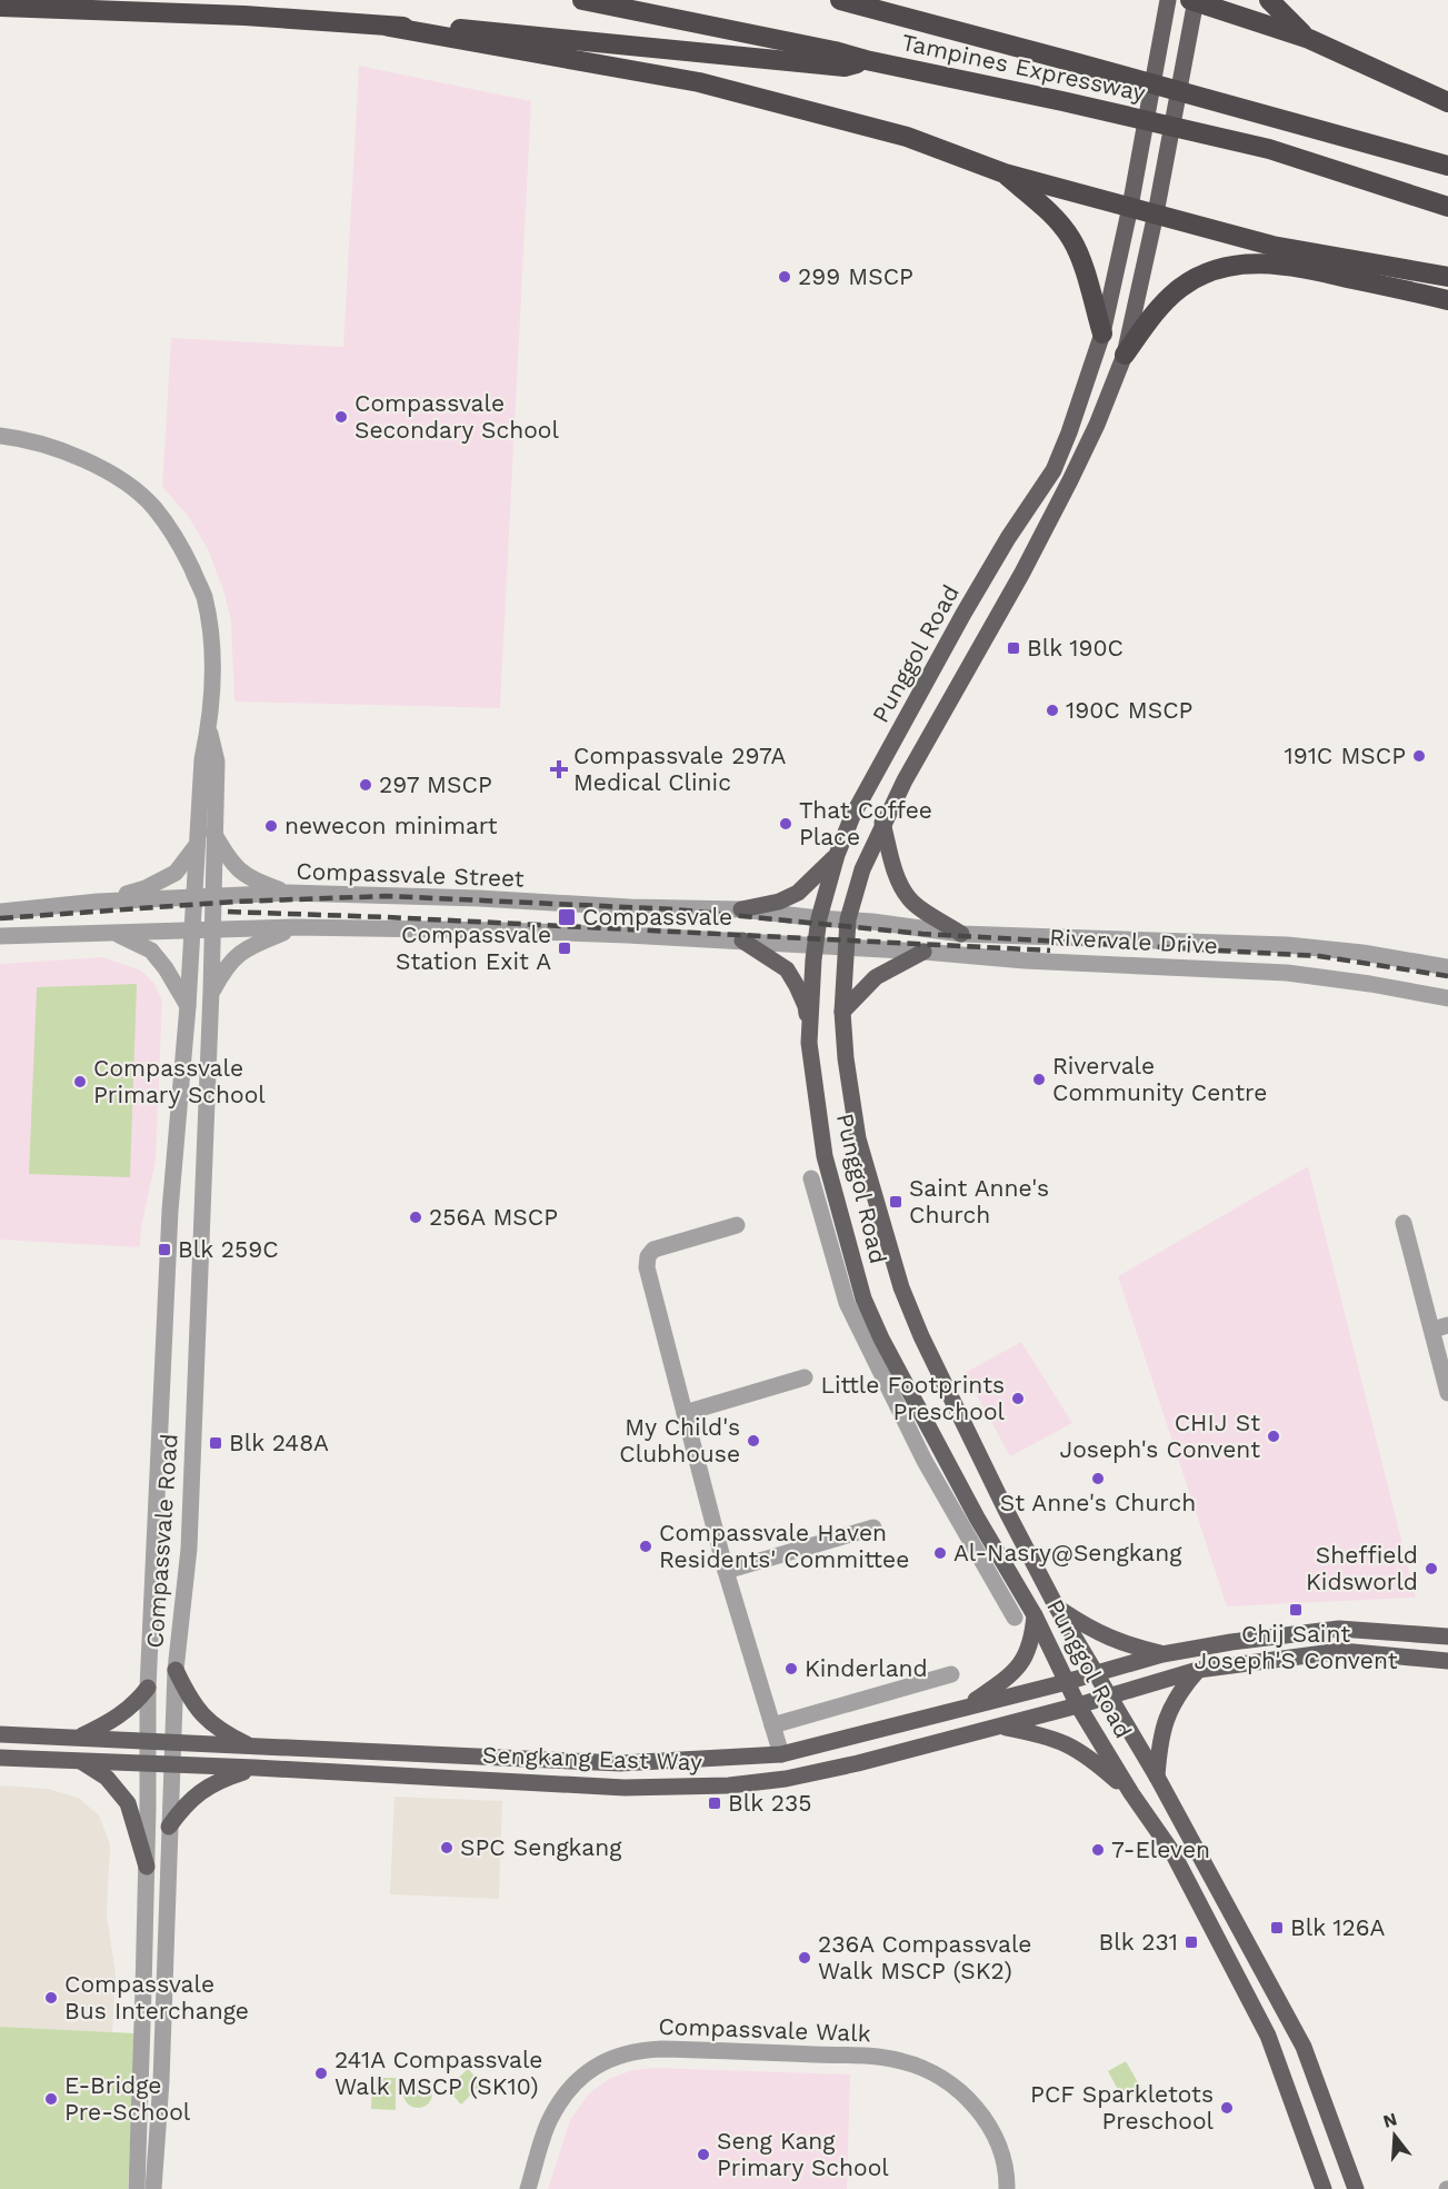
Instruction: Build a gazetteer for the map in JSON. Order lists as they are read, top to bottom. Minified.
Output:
{"streets":{"highway":["Tampines Expressway"],"main road":["Punggol Road","Sengkang East Way"],"street":["Compassvale Street","Rivervale Drive","Compassvale Road","Compassvale Walk"]},"crossings":[["Punggol Road","Compassvale Street"],["Punggol Road","Rivervale Drive"],["Punggol Road","Sengkang East Way"],["Compassvale Street","Rivervale Drive"],["Compassvale Street","Compassvale Road"],["Compassvale Road","Sengkang East Way"]],"places":{"other":["299 MSCP","Compassvale Secondary School","190C MSCP","191C MSCP","297 MSCP","That Coffee Place","newecon minimart","Rivervale Community Centre","Compassvale Primary School","256A MSCP","Little Footprints Preschool","CHIJ St Joseph's Convent","My Child's Clubhouse","St Anne's Church","Compassvale Haven Residents' Committee","Al-Nasry@Sengkang","Sheffield Kidsworld","Kinderland","SPC Sengkang","7-Eleven","236A Compassvale Walk MSCP (SK2)","Compassvale Bus Interchange","241A Compassvale Walk MSCP (SK10)","E-Bridge Pre-School","PCF Sparkletots Preschool","Seng Kang Primary School"],"transit":["Blk 190C","Compassvale","Compassvale Station Exit A","Saint Anne's Church","Blk 259C","Blk 248A","Chij Saint Joseph'S Convent","Blk 235","Blk 126A","Blk 231"],"health":["Compassvale 297A Medical Clinic"]},"north":"top"}
